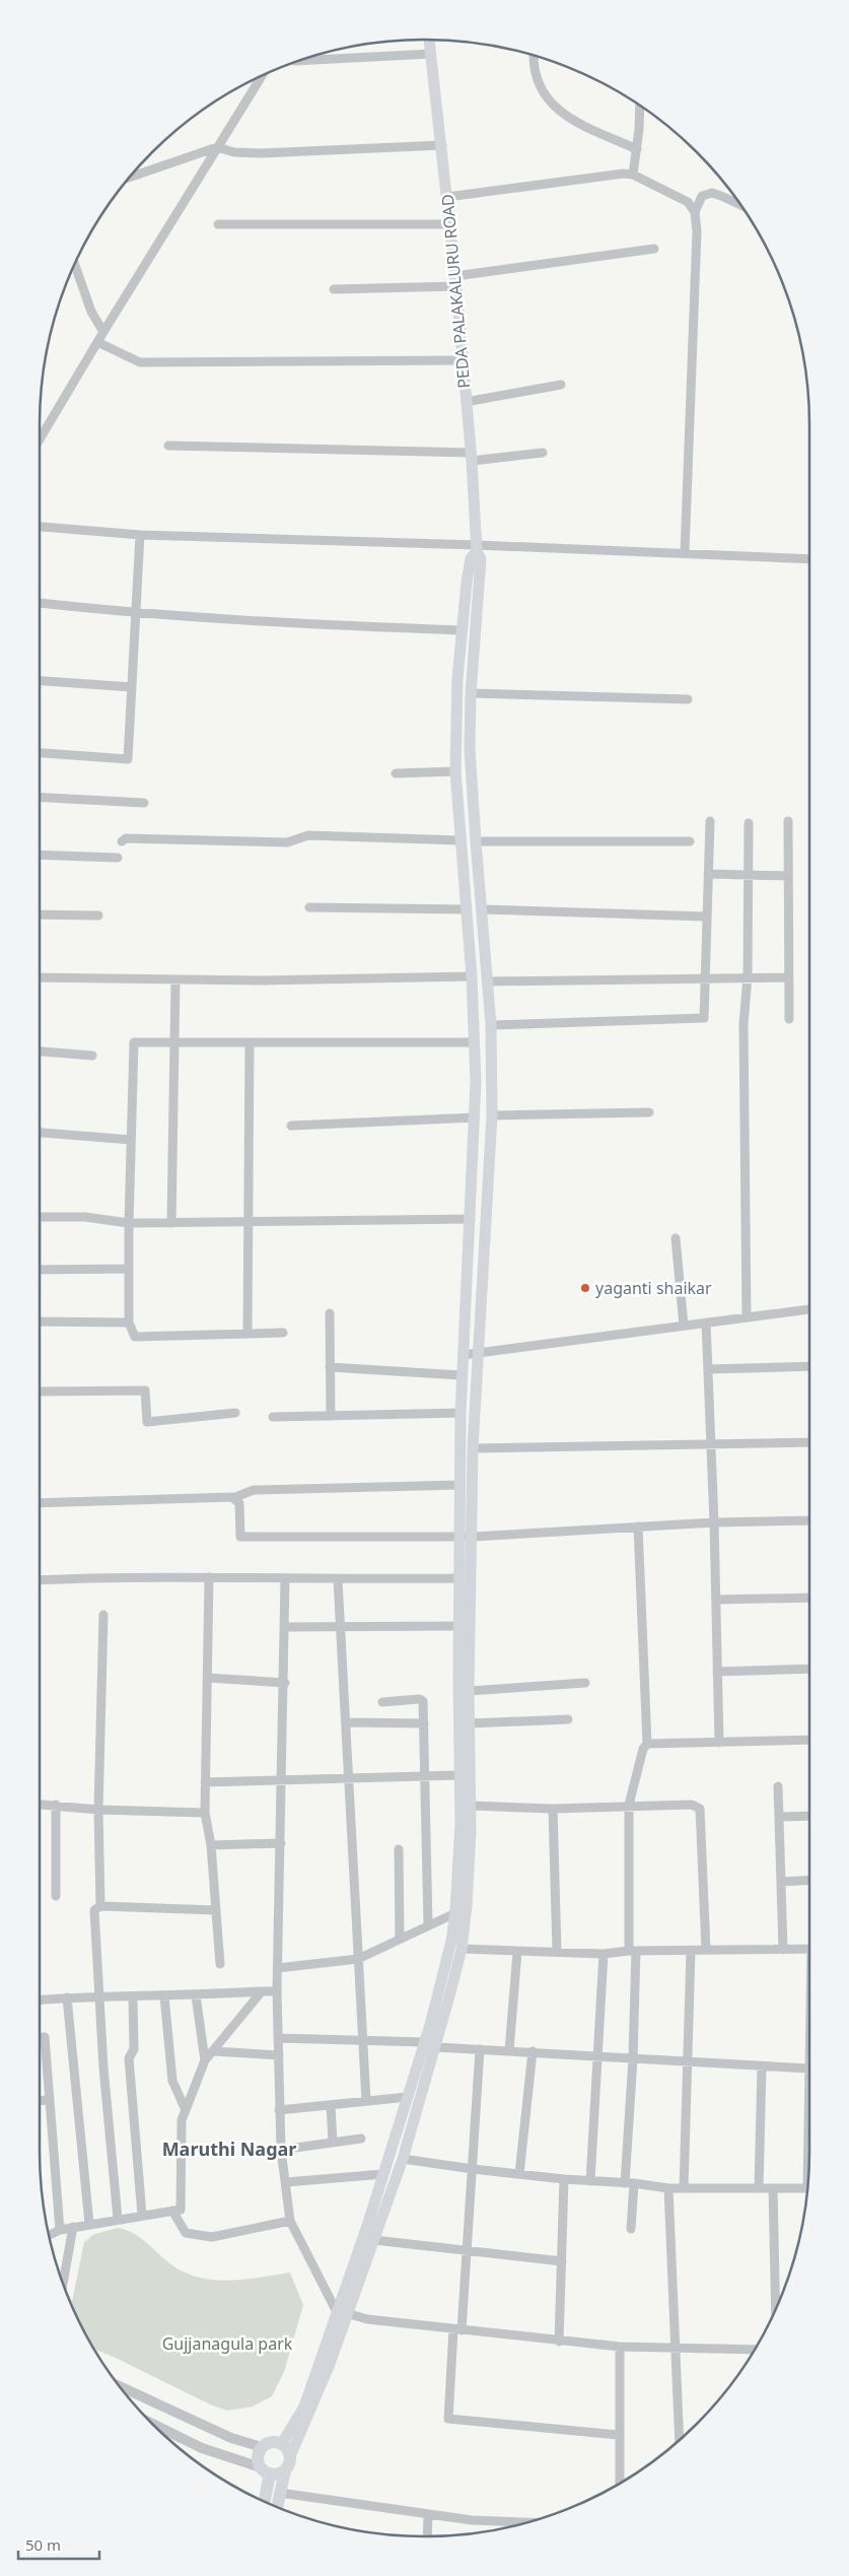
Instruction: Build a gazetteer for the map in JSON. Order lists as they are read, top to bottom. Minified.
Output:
{"streets":{"main road":["PEDA PALAKALURU ROAD"]},"districts":["Maruthi Nagar"],"parks":["Gujjanagula park"],"places":["yaganti shaikar"],"scale_bar":"50 m"}
